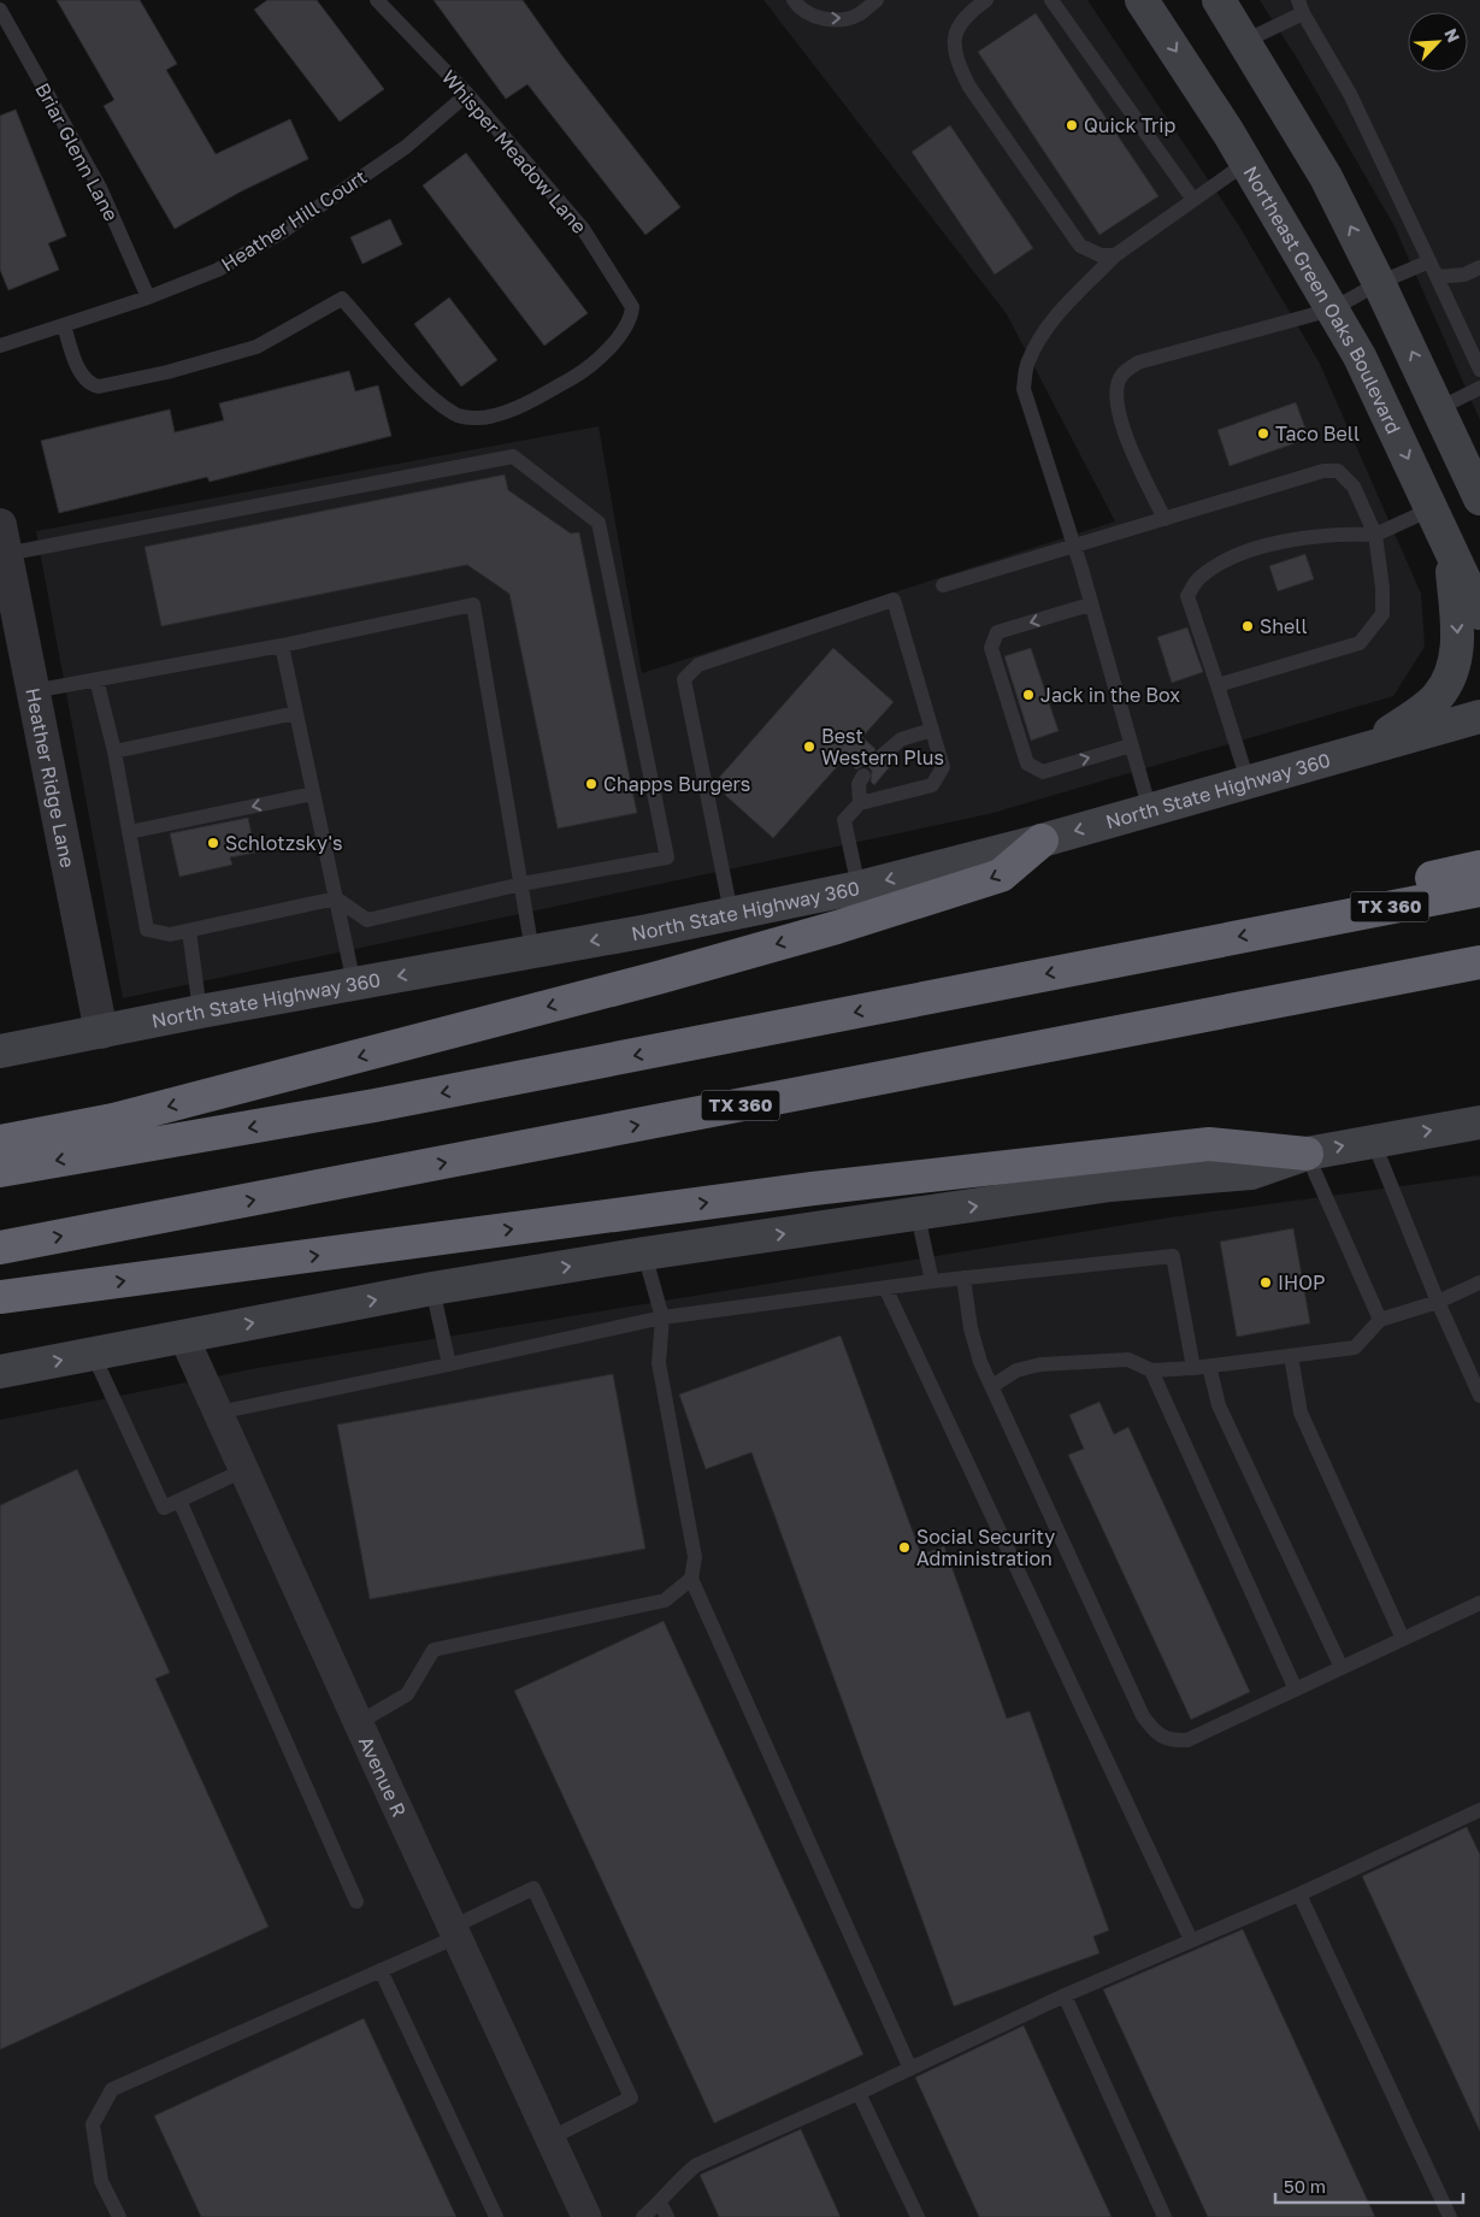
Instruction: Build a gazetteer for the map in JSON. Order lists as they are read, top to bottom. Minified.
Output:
{"streets":{"highway":["TX 360"],"main road":["Northeast Green Oaks Boulevard","North State Highway 360"],"street":["Heather Ridge Lane","Avenue R"],"lane":["Briar Glenn Lane","Whisper Meadow Lane","Heather Hill Court"]},"crossings":[["Briar Glenn Lane","Heather Hill Court"],["Whisper Meadow Lane","Heather Hill Court"],["Heather Ridge Lane","North State Highway 360"]],"one_way":["North State Highway 360"],"places":["Quick Trip","Taco Bell","Shell","Jack in the Box","Best Western Plus","Chapps Burgers","Schlotzsky's","IHOP","Social Security Administration"],"scale_bar":"50 m","north":"top right"}
